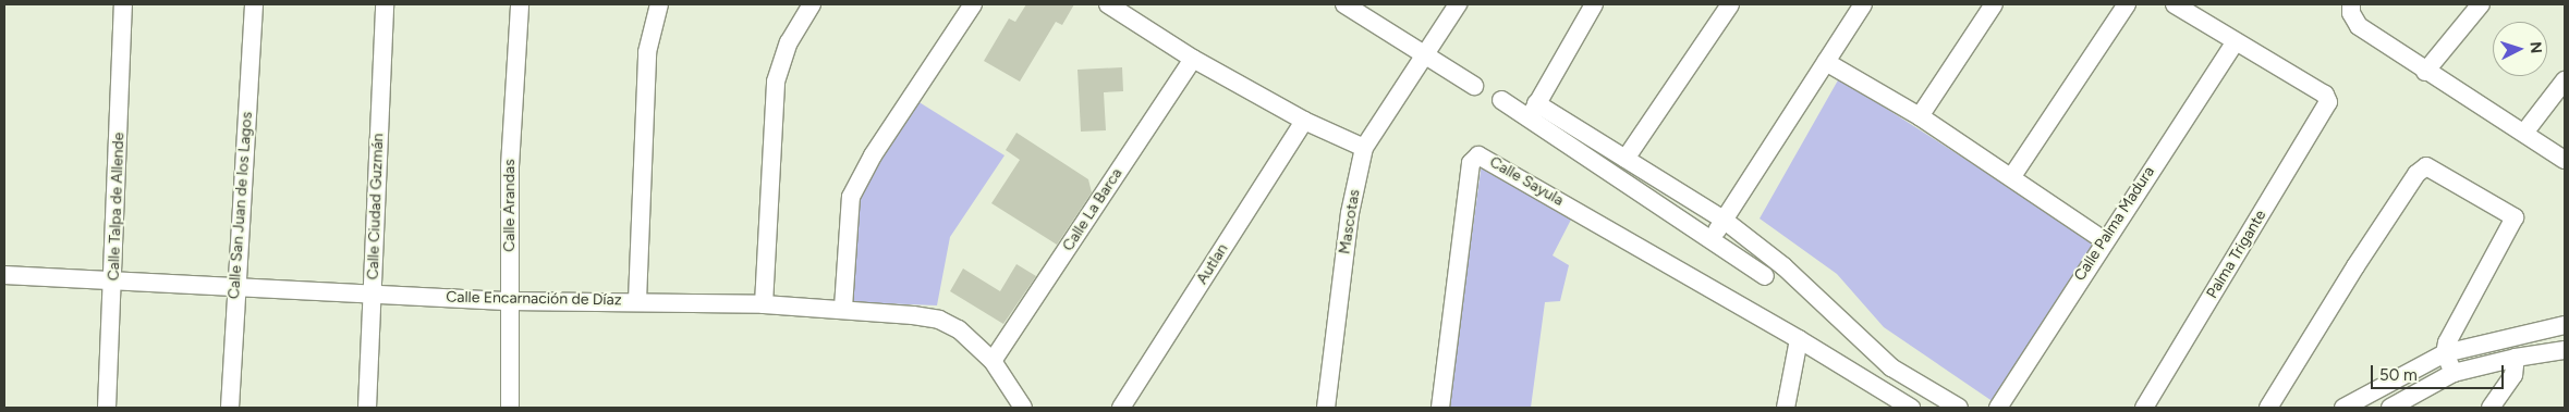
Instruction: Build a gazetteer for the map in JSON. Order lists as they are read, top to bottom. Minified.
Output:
{"streets":{"street":["Calle Sayula","Calle San Juan de los Lagos","Calle Arandas","Calle Talpa de Allende","Calle Ciudad Guzmán","Calle La Barca","Mascotas","Calle Palma Madura","Palma Trigante","Autlan","Calle Encarnación de Díaz"]},"crossings":[["Calle San Juan de los Lagos","Calle Encarnación de Díaz"],["Calle Arandas","Calle Encarnación de Díaz"],["Calle Talpa de Allende","Calle Encarnación de Díaz"],["Calle Ciudad Guzmán","Calle Encarnación de Díaz"],["Calle La Barca","Calle Encarnación de Díaz"],["Calle Palma Madura","Palma Trigante"]],"scale_bar":"50 m","north":"right"}
